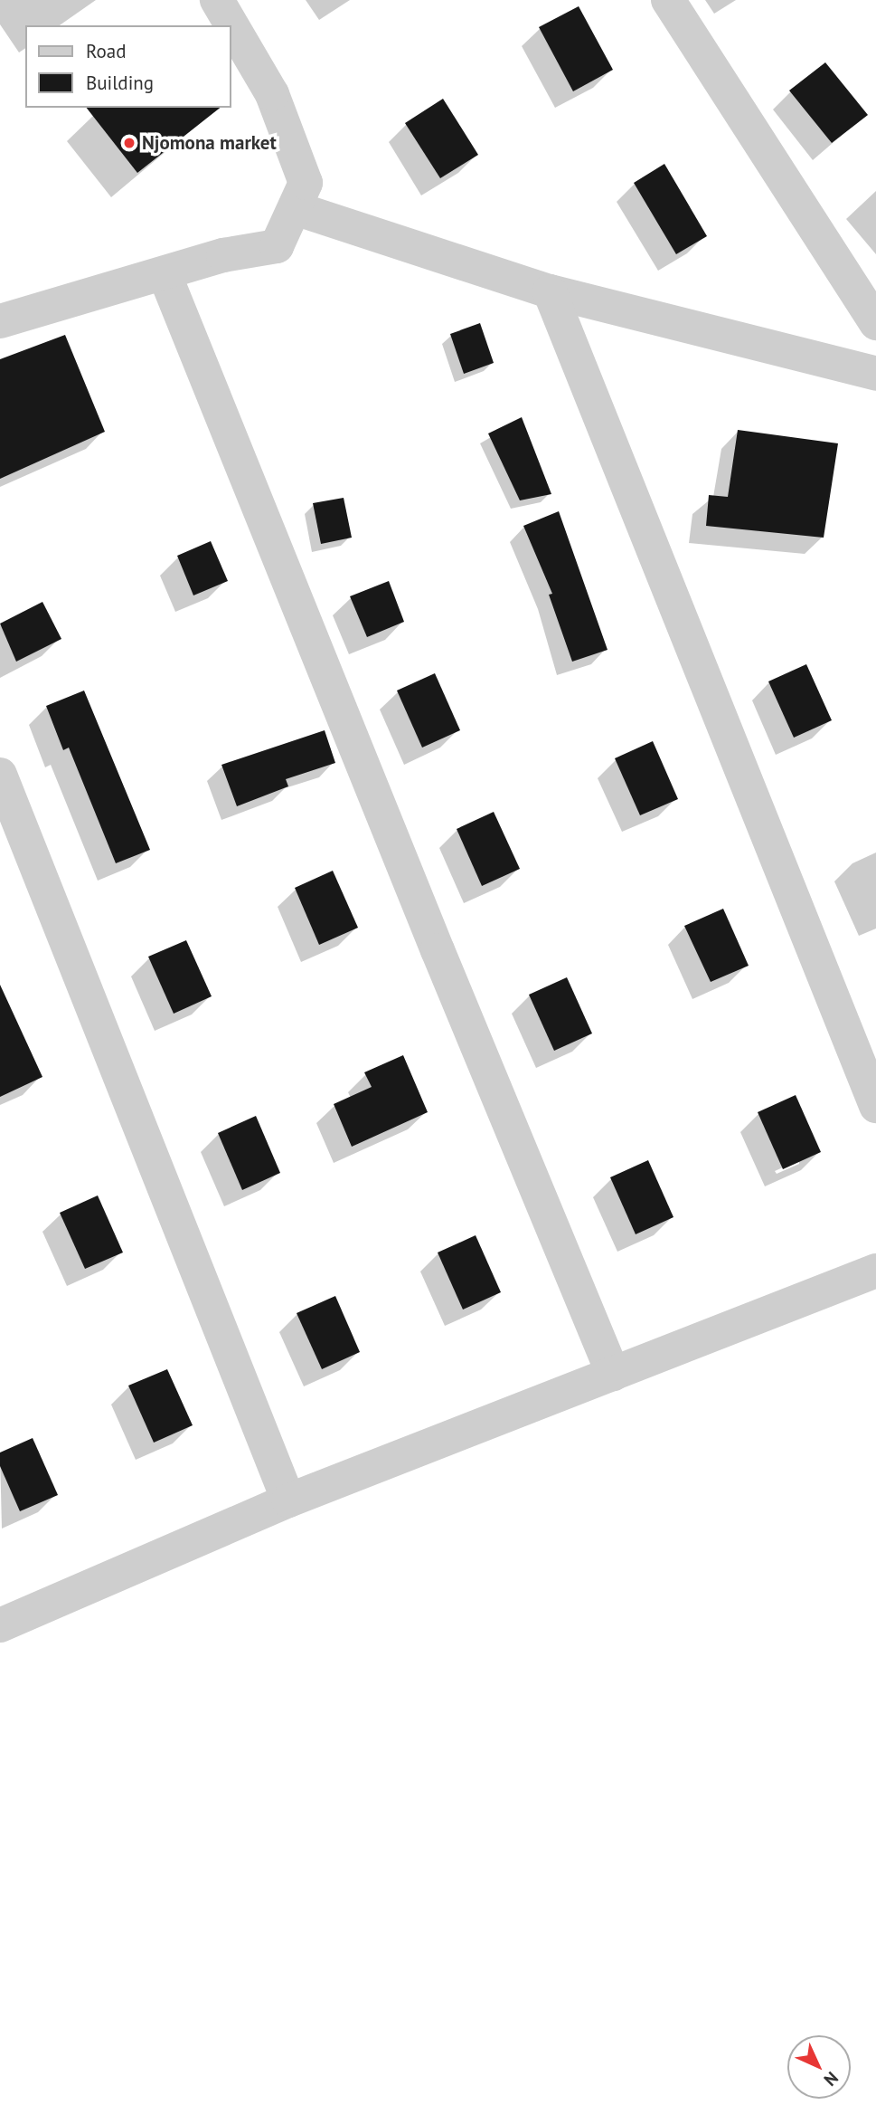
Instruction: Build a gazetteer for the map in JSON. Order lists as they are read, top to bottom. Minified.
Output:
{"places":["Njomona market"],"legend":["Road","Building"],"north":"bottom right"}
